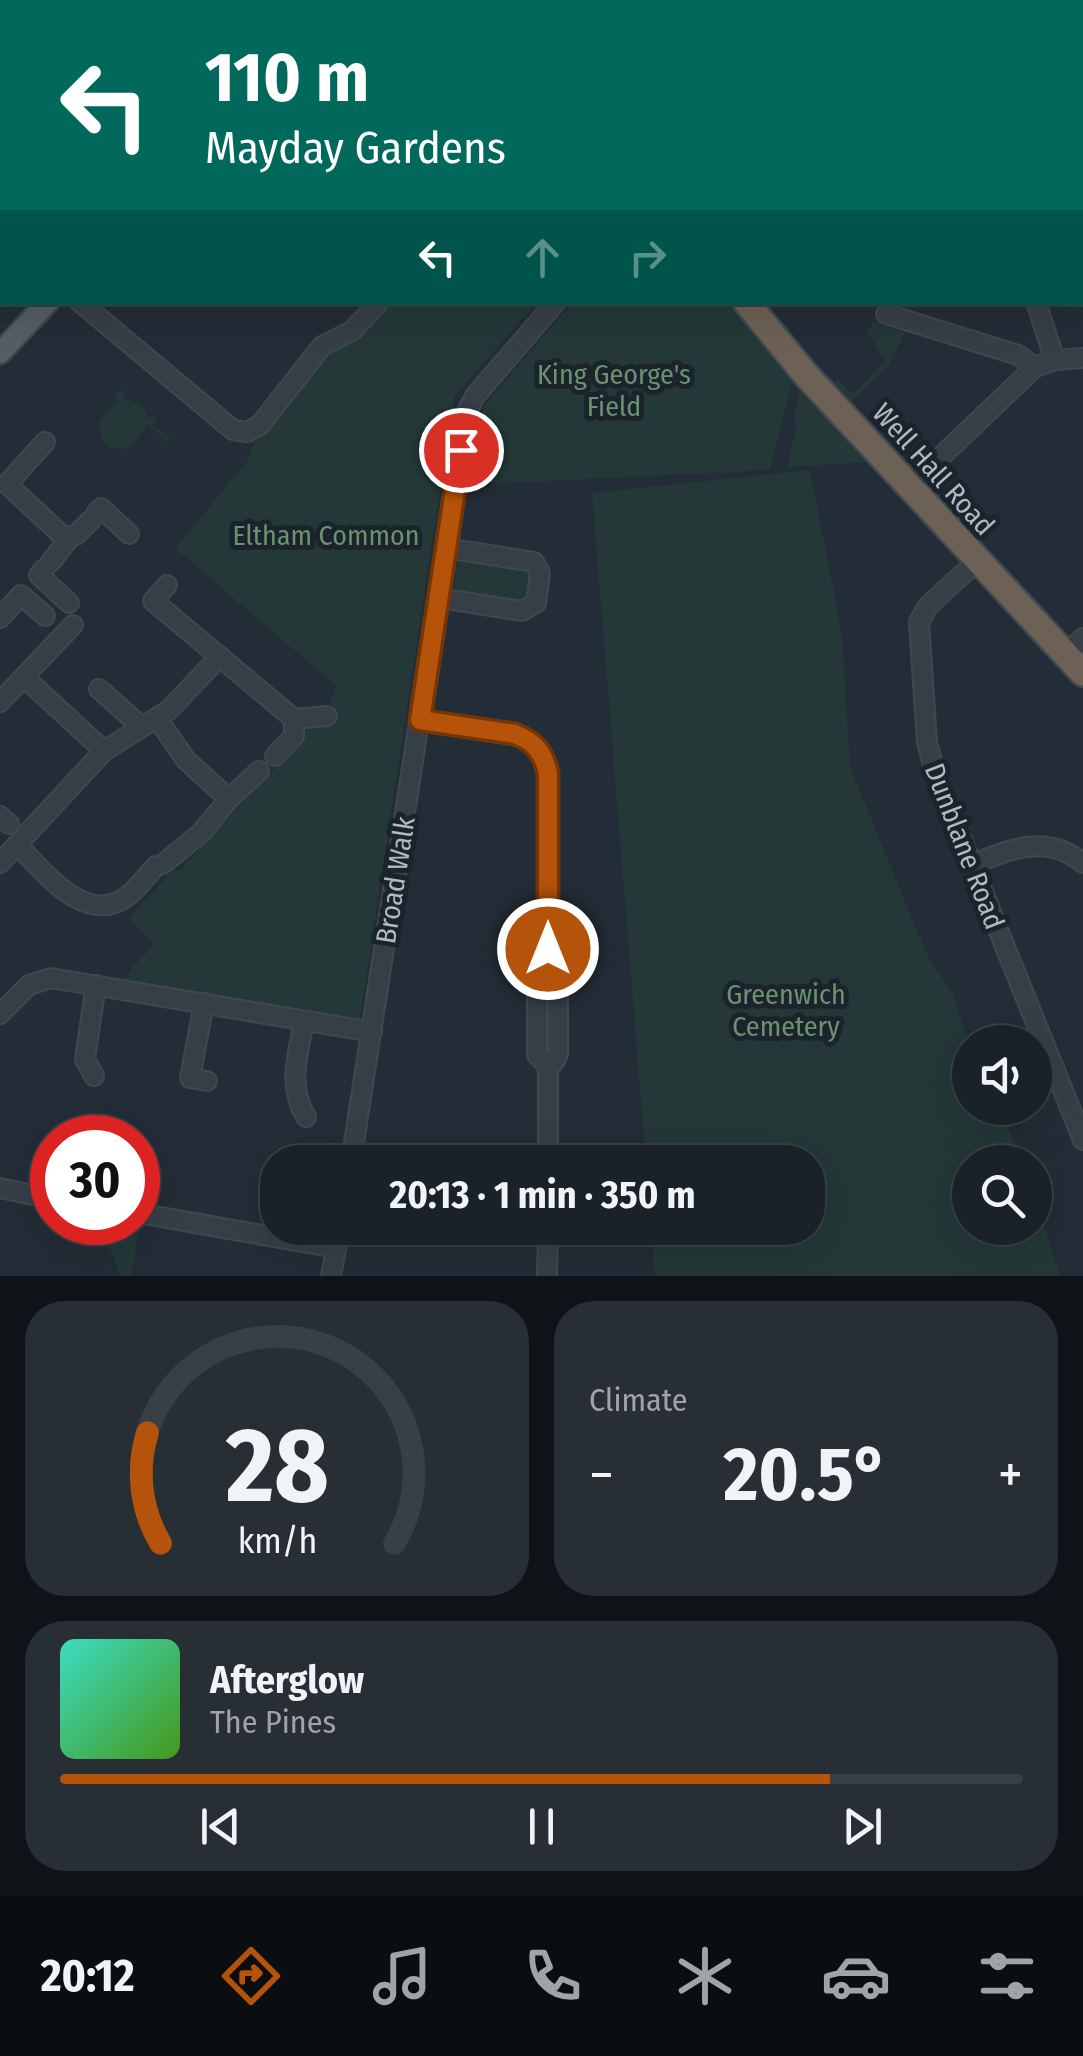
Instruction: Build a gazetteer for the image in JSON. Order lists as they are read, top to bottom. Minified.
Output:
{"streets":{"highway":["Well Hall Road"],"street":["Dunblane Road","Broad Walk"]},"crossings":[["Well Hall Road","Dunblane Road"]],"parks":["King George's Field","Eltham Common","Greenwich Cemetery"],"page":{"turn":["110 m","Mayday Gardens"],"limit":"30","trip":"20:13 · 1 min · 350 m","tile":"Climate","heat":["−","20.5°","+"],"song":["Afterglow","The Pines"],"tabs":"20:12","gauge":["28","km/h"]}}
